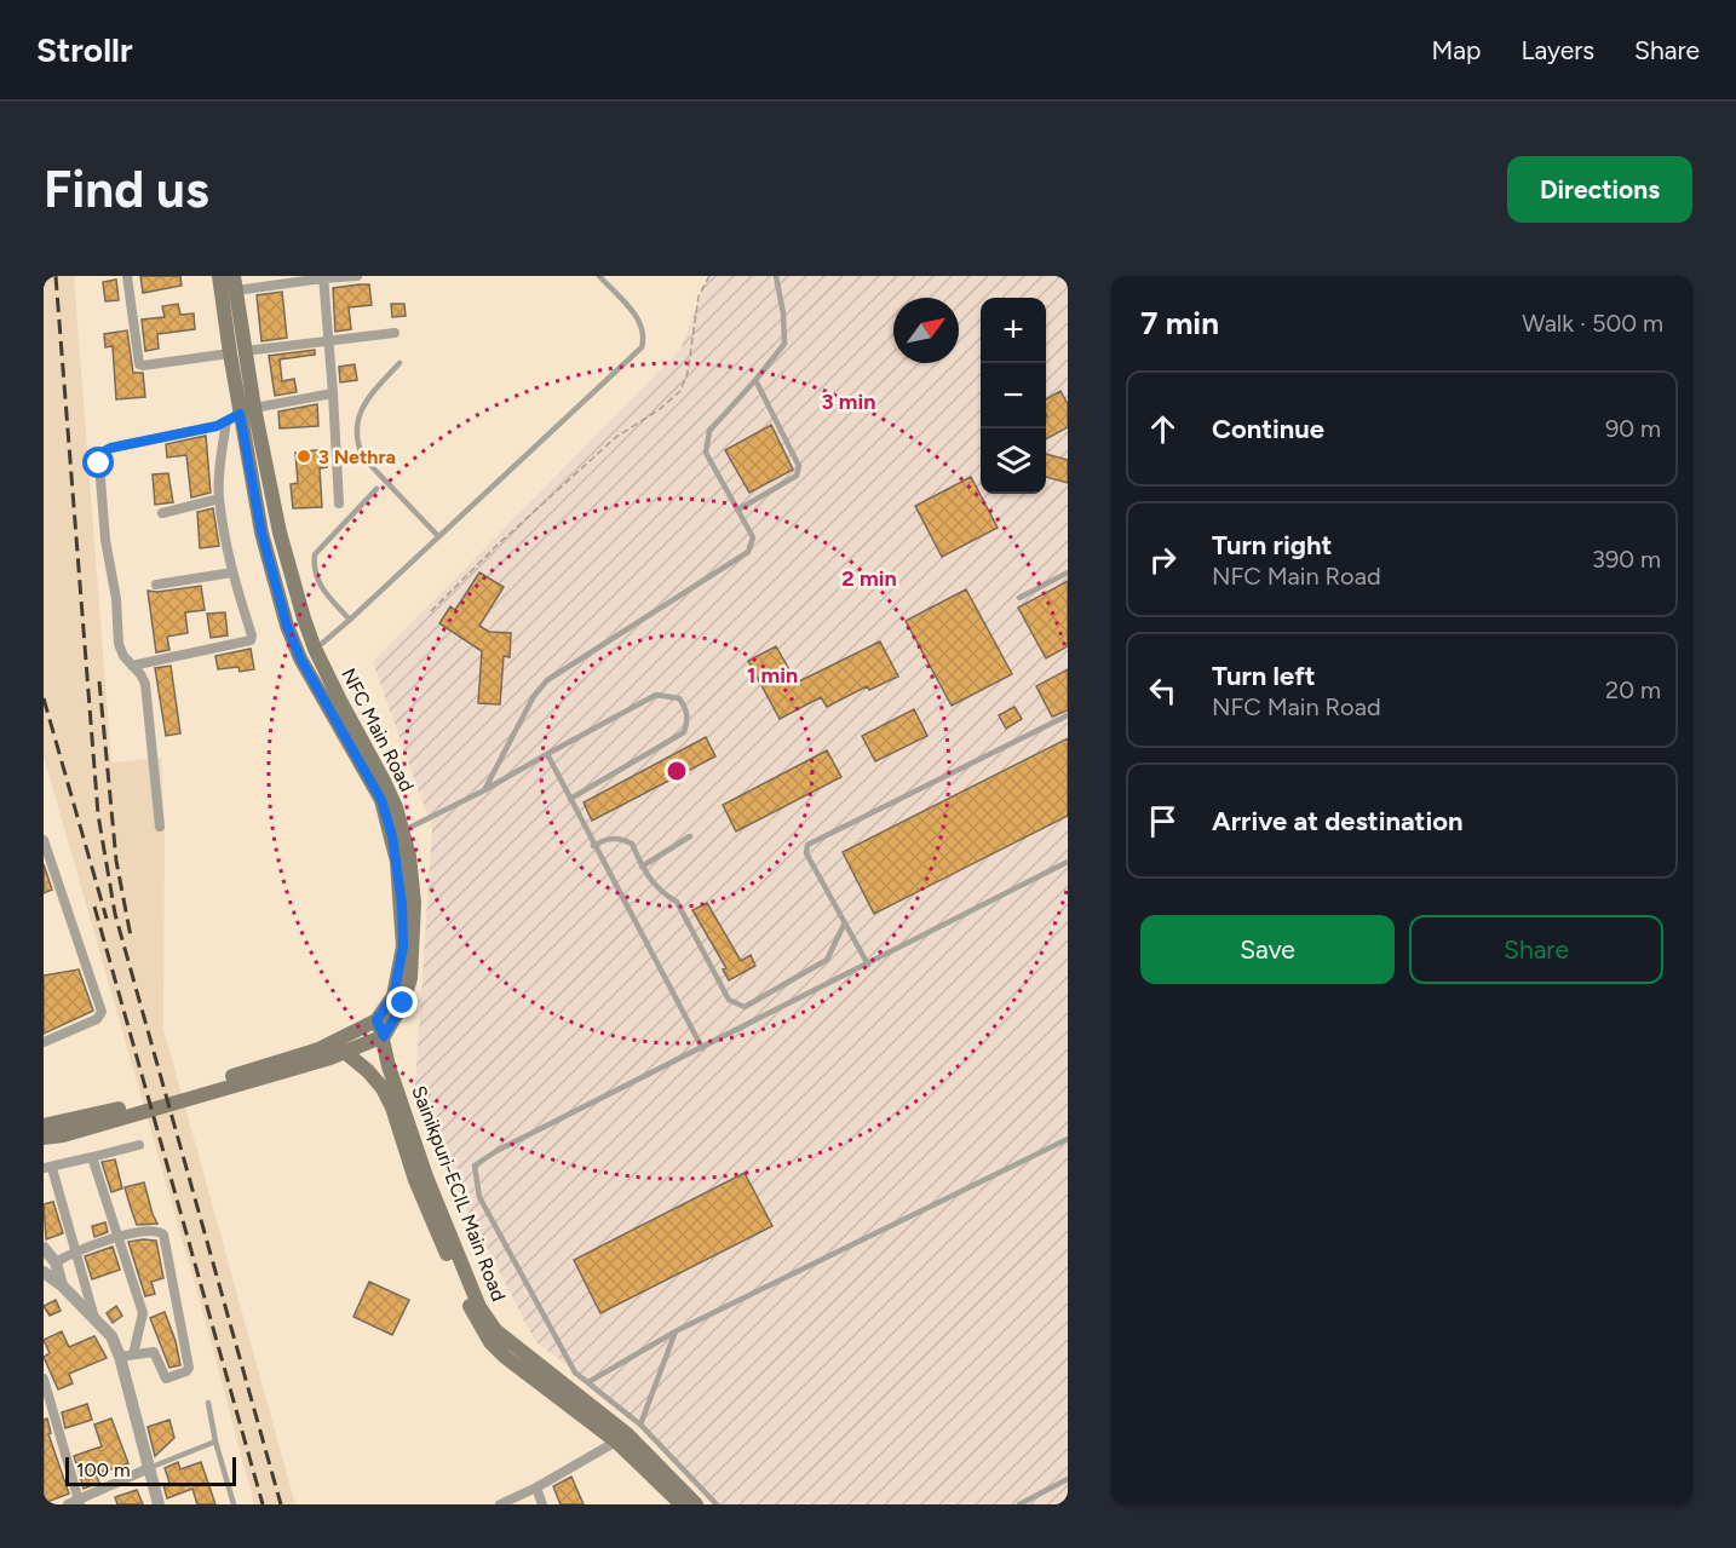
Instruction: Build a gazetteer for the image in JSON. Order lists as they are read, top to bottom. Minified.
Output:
{"streets":{"main road":["NFC Main Road","Sainikpuri-ECIL Main Road"]},"crossings":[["NFC Main Road","Sainikpuri-ECIL Main Road"]],"places":["3 Nethra"],"scale_bar":"100 m","north":"top right","page":{"header":"Strollr","nav":["Map","Layers","Share"],"buttons":["Directions",["Save","Share"]],"title":"Find us","heading":["7 min","Walk · 500 m"],"map_buttons":["+","−"],"list":[["Continue","90 m"],["Turn right","NFC Main Road","390 m"],["Turn left","NFC Main Road","20 m"],"Arrive at destination"],"scale":"100 m"},"rings":["3 min","2 min","1 min"]}
